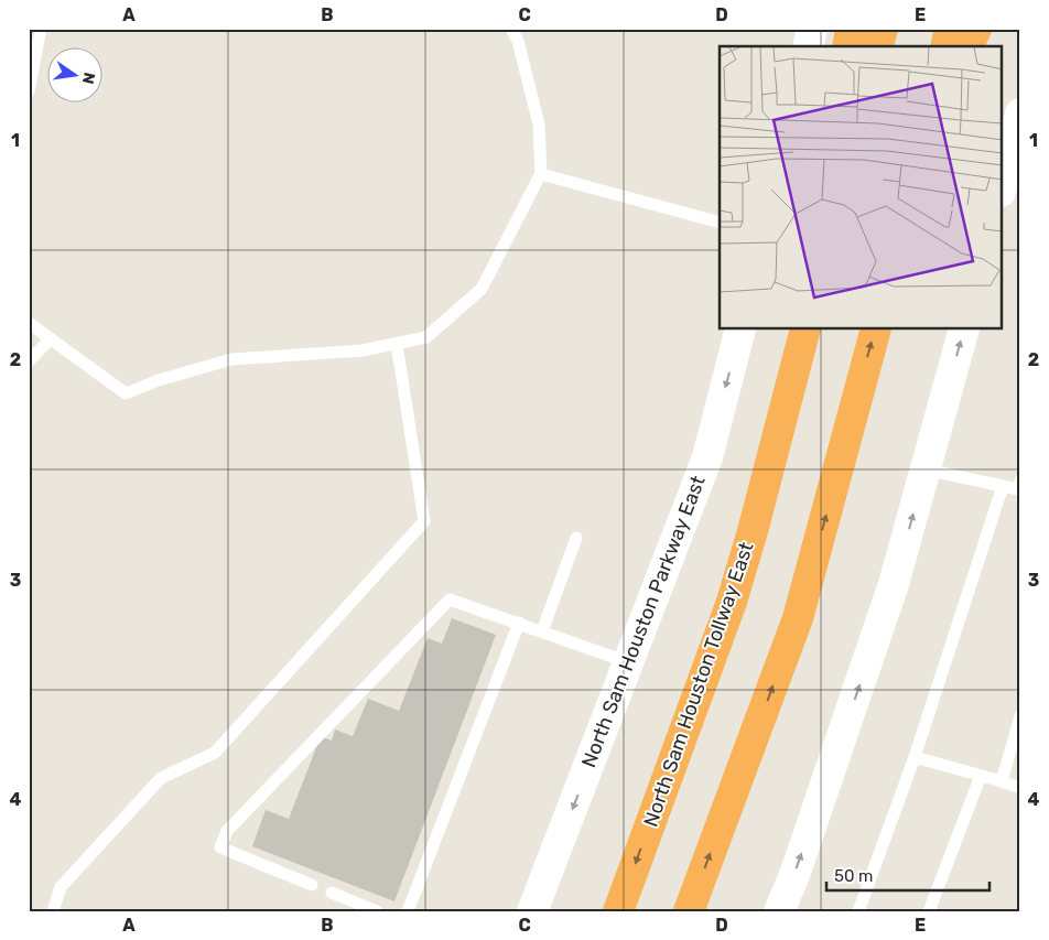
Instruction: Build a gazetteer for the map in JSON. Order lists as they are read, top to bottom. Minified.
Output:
{"streets":{"highway":["North Sam Houston Tollway East"],"main road":["North Sam Houston Parkway East"]},"scale_bar":"50 m","north":"right","grid":{"columns":["A","B","C","D","E"],"rows":["1","2","3","4"]}}
